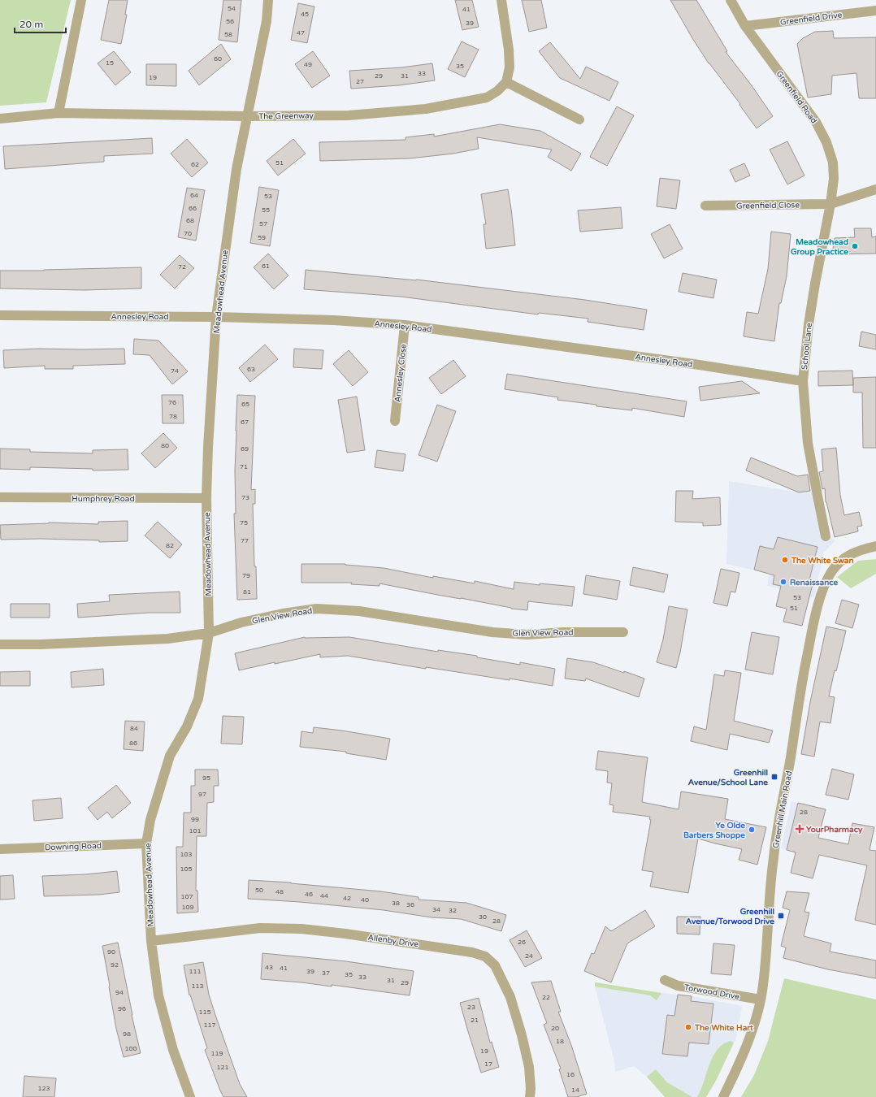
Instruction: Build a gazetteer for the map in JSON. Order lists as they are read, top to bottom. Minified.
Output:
{"streets":{"street":["Greenfield Drive","Greenfield Road","The Greenway","Greenfield Close","Meadowhead Avenue","Annesley Road","School Lane","Annesley Close","Humphrey Road","Glen View Road","Greenhill Main Road","Downing Road","Allenby Drive","Torwood Drive"]},"crossings":[["Greenfield Drive","Greenfield Road"],["Greenfield Road","Greenfield Close"],["Greenfield Road","School Lane"],["The Greenway","Meadowhead Avenue"],["Greenfield Close","School Lane"],["Meadowhead Avenue","Annesley Road"],["Meadowhead Avenue","Humphrey Road"],["Meadowhead Avenue","Glen View Road"],["Meadowhead Avenue","Downing Road"],["Meadowhead Avenue","Allenby Drive"],["Annesley Road","School Lane"],["Annesley Road","Annesley Close"],["Greenhill Main Road","Torwood Drive"]],"places":{"other":["Meadowhead Group Practice","The White Swan","Renaissance","Ye Olde Barbers Shoppe","The White Hart"],"transit":["Greenhill Avenue/School Lane","Greenhill Avenue/Torwood Drive"],"health":["YourPharmacy"]},"house_numbers":["54","41","45","56","39","47","58","60","15","49","35","33","29","31","19","27","51","62","64","53","66","55","68","57","70","59","61","72","63","74","76","65","78","67","80","69","71","73","75","77","82","79","81","53","51","84","86","95","97","28","99","101","103","105","50","48","46","44","107","42","40","38","36","109","34","32","30","28","26","90","24","92","43","41","111","39","37","35","33","31","29","113","94","22","23","96","115","21","117","20","98","18","100","19","119","17","121","16","123","14"],"scale_bar":"20 m"}
